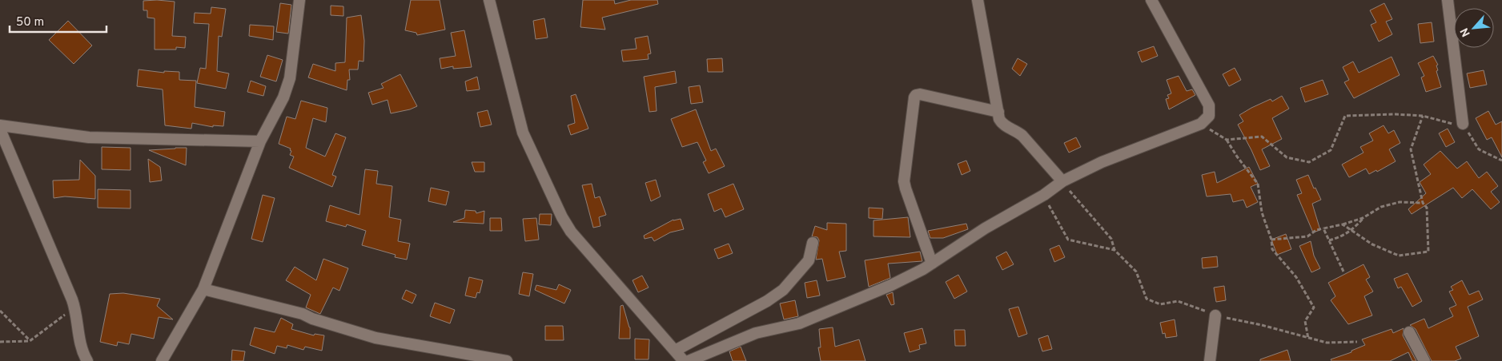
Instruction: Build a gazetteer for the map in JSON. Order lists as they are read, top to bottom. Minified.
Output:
{"scale_bar":"50 m","north":"bottom left"}
